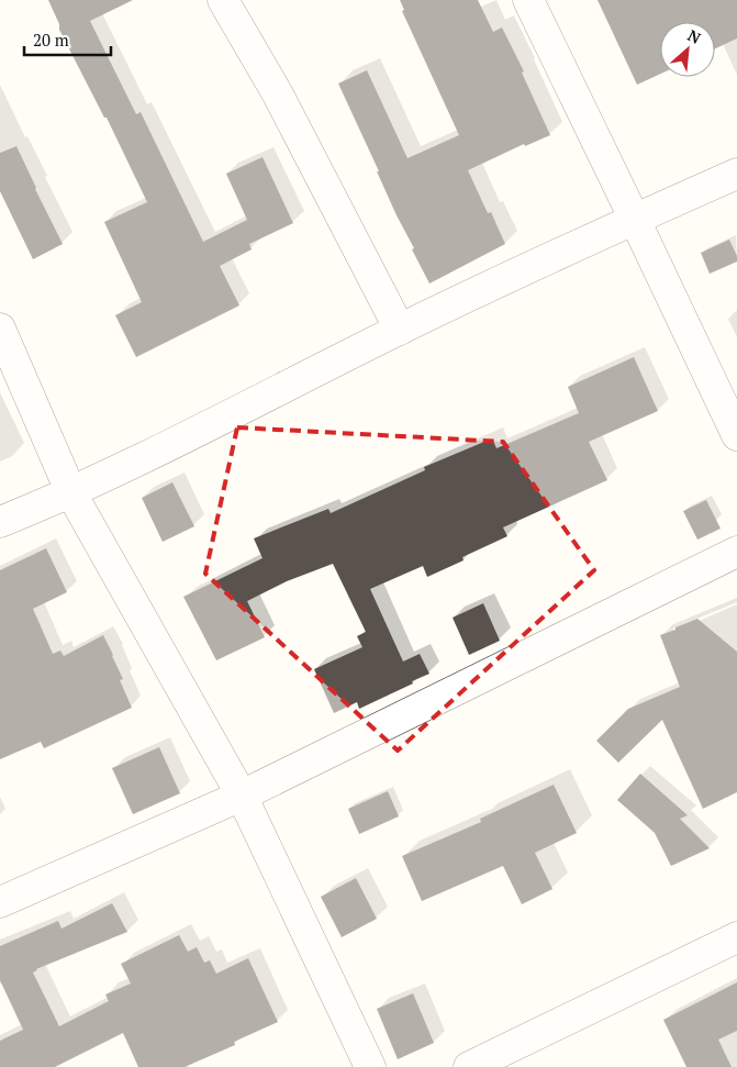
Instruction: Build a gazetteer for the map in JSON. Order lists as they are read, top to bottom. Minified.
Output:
{"scale_bar":"20 m","north":"top right"}
